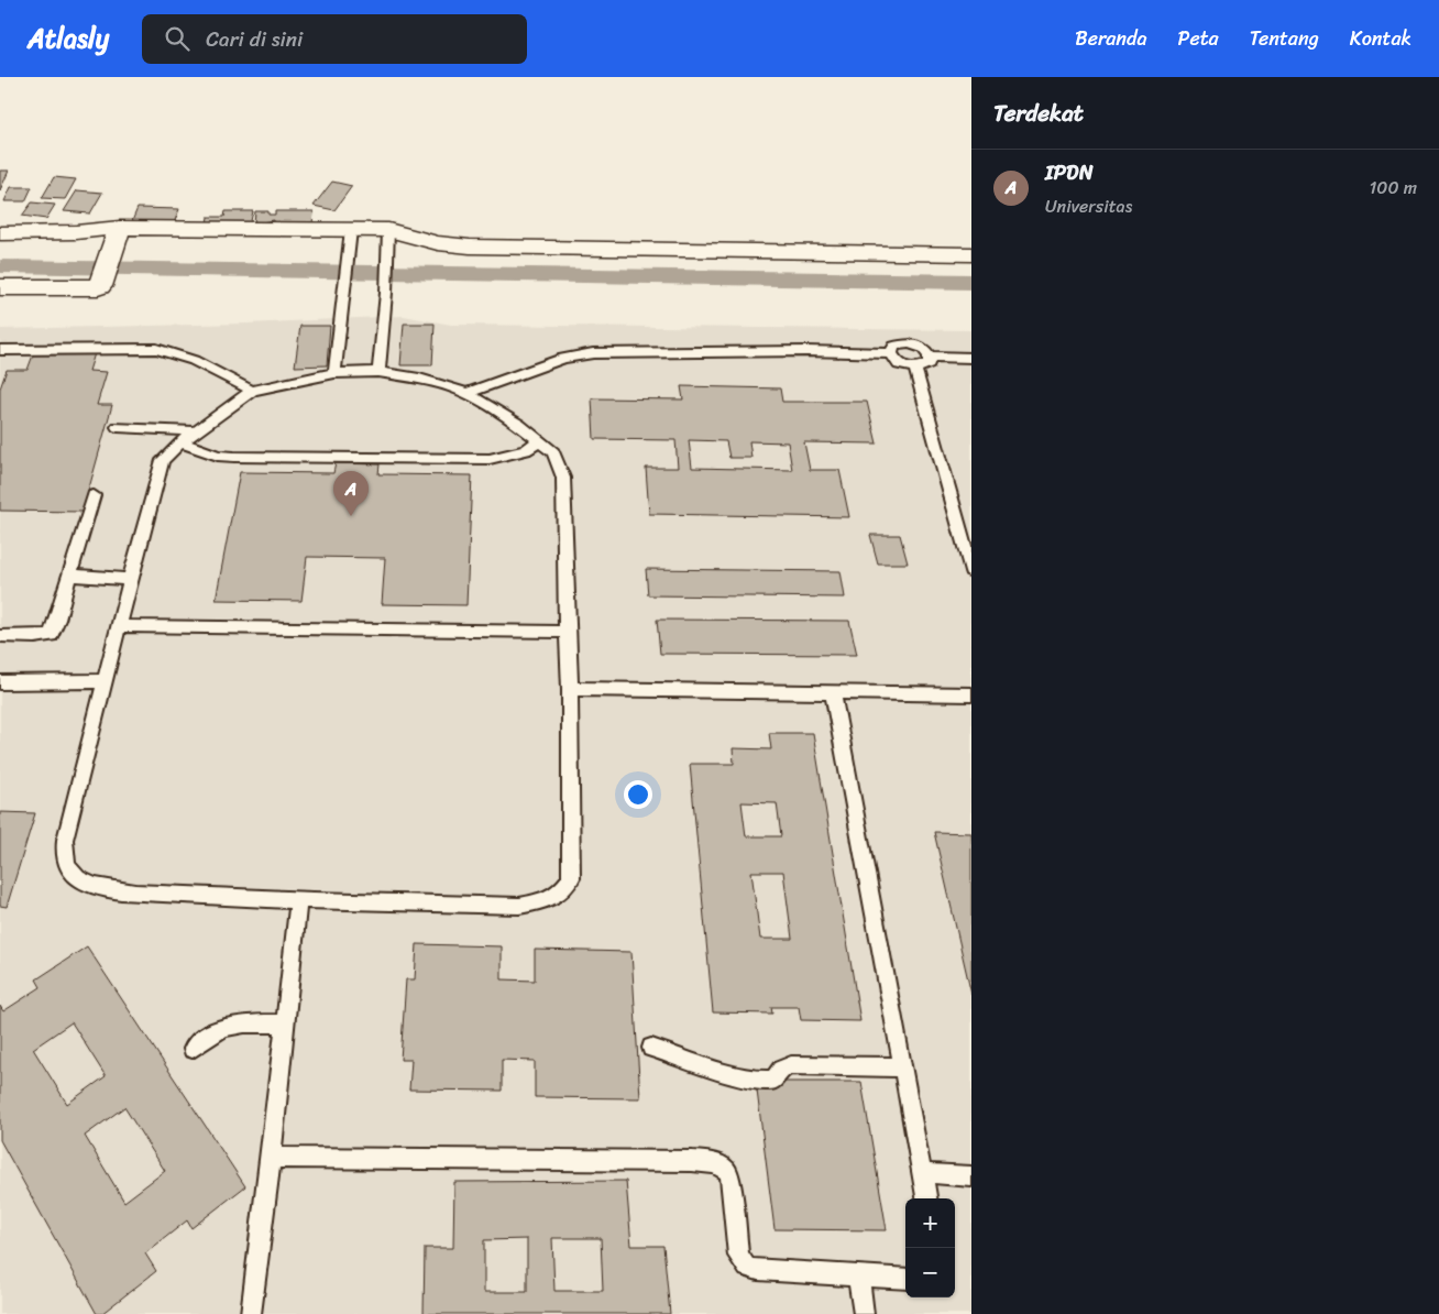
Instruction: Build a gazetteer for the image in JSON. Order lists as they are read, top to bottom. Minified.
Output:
{"page":{"header":"Atlasly","search":"Cari di sini","nav":["Beranda","Peta","Tentang","Kontak"],"heading":"Terdekat","list":[{"mark":"A","name":"IPDN","note":"Universitas","value":"100 m"}],"pins":"A","map_buttons":["+","−"]}}
